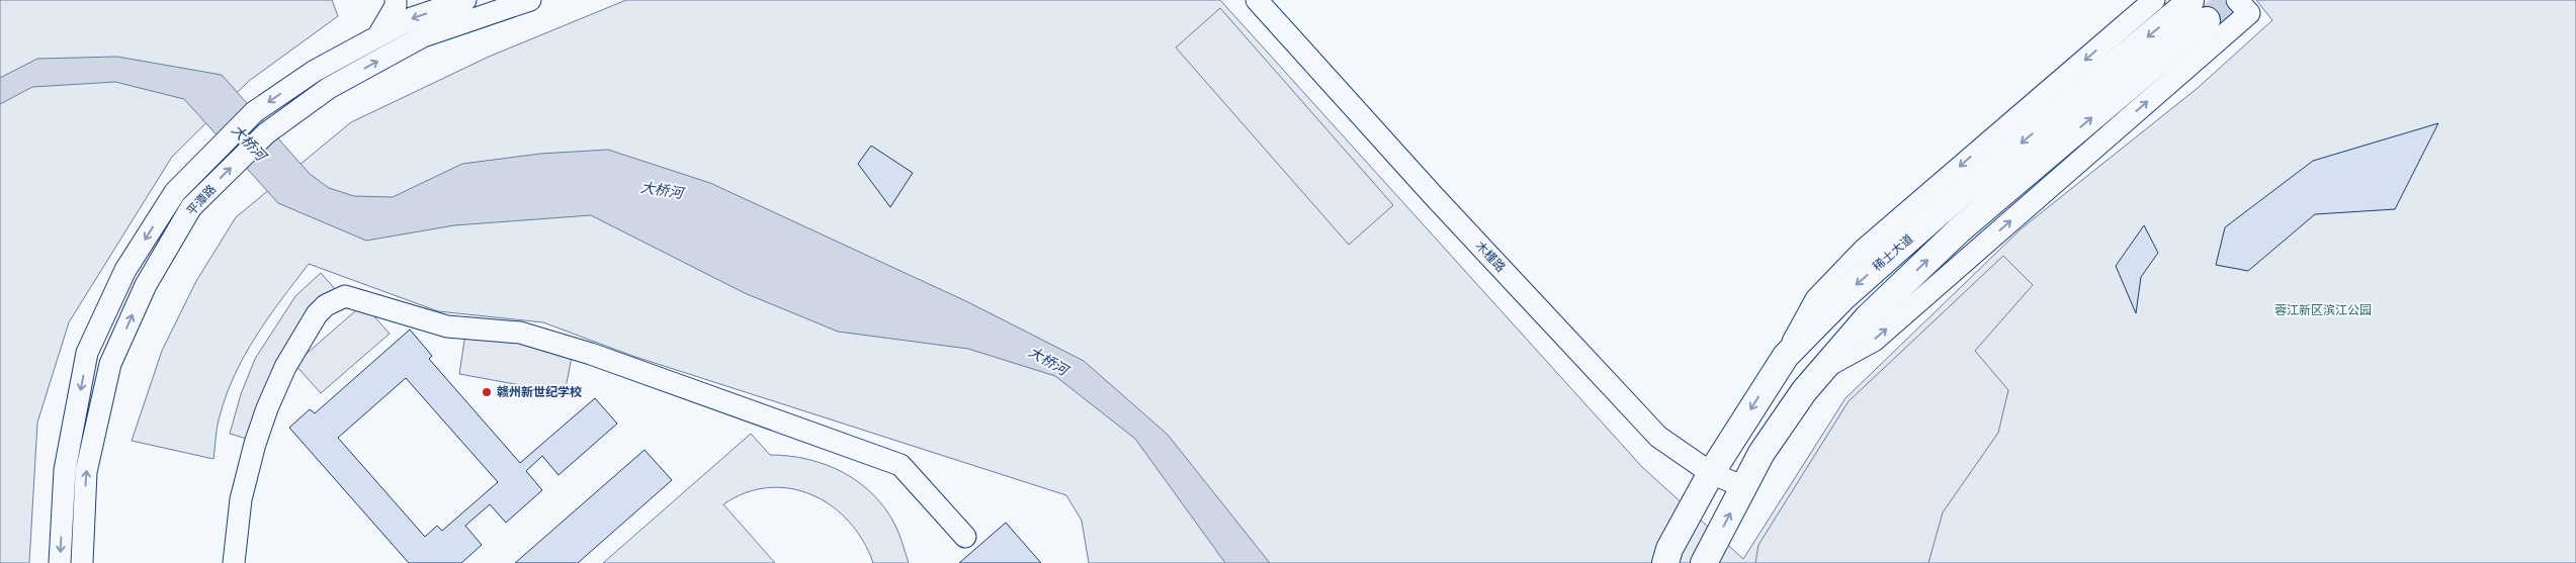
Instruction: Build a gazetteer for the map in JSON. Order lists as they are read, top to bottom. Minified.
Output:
{"streets":{"main road":["稀土大道"],"street":["平潭路","木槿路"]},"crossings":[["稀土大道","木槿路"]],"water":["大桥河"],"parks":["蓉江新区滨江公园"],"places":["赣州新世纪学校"]}
